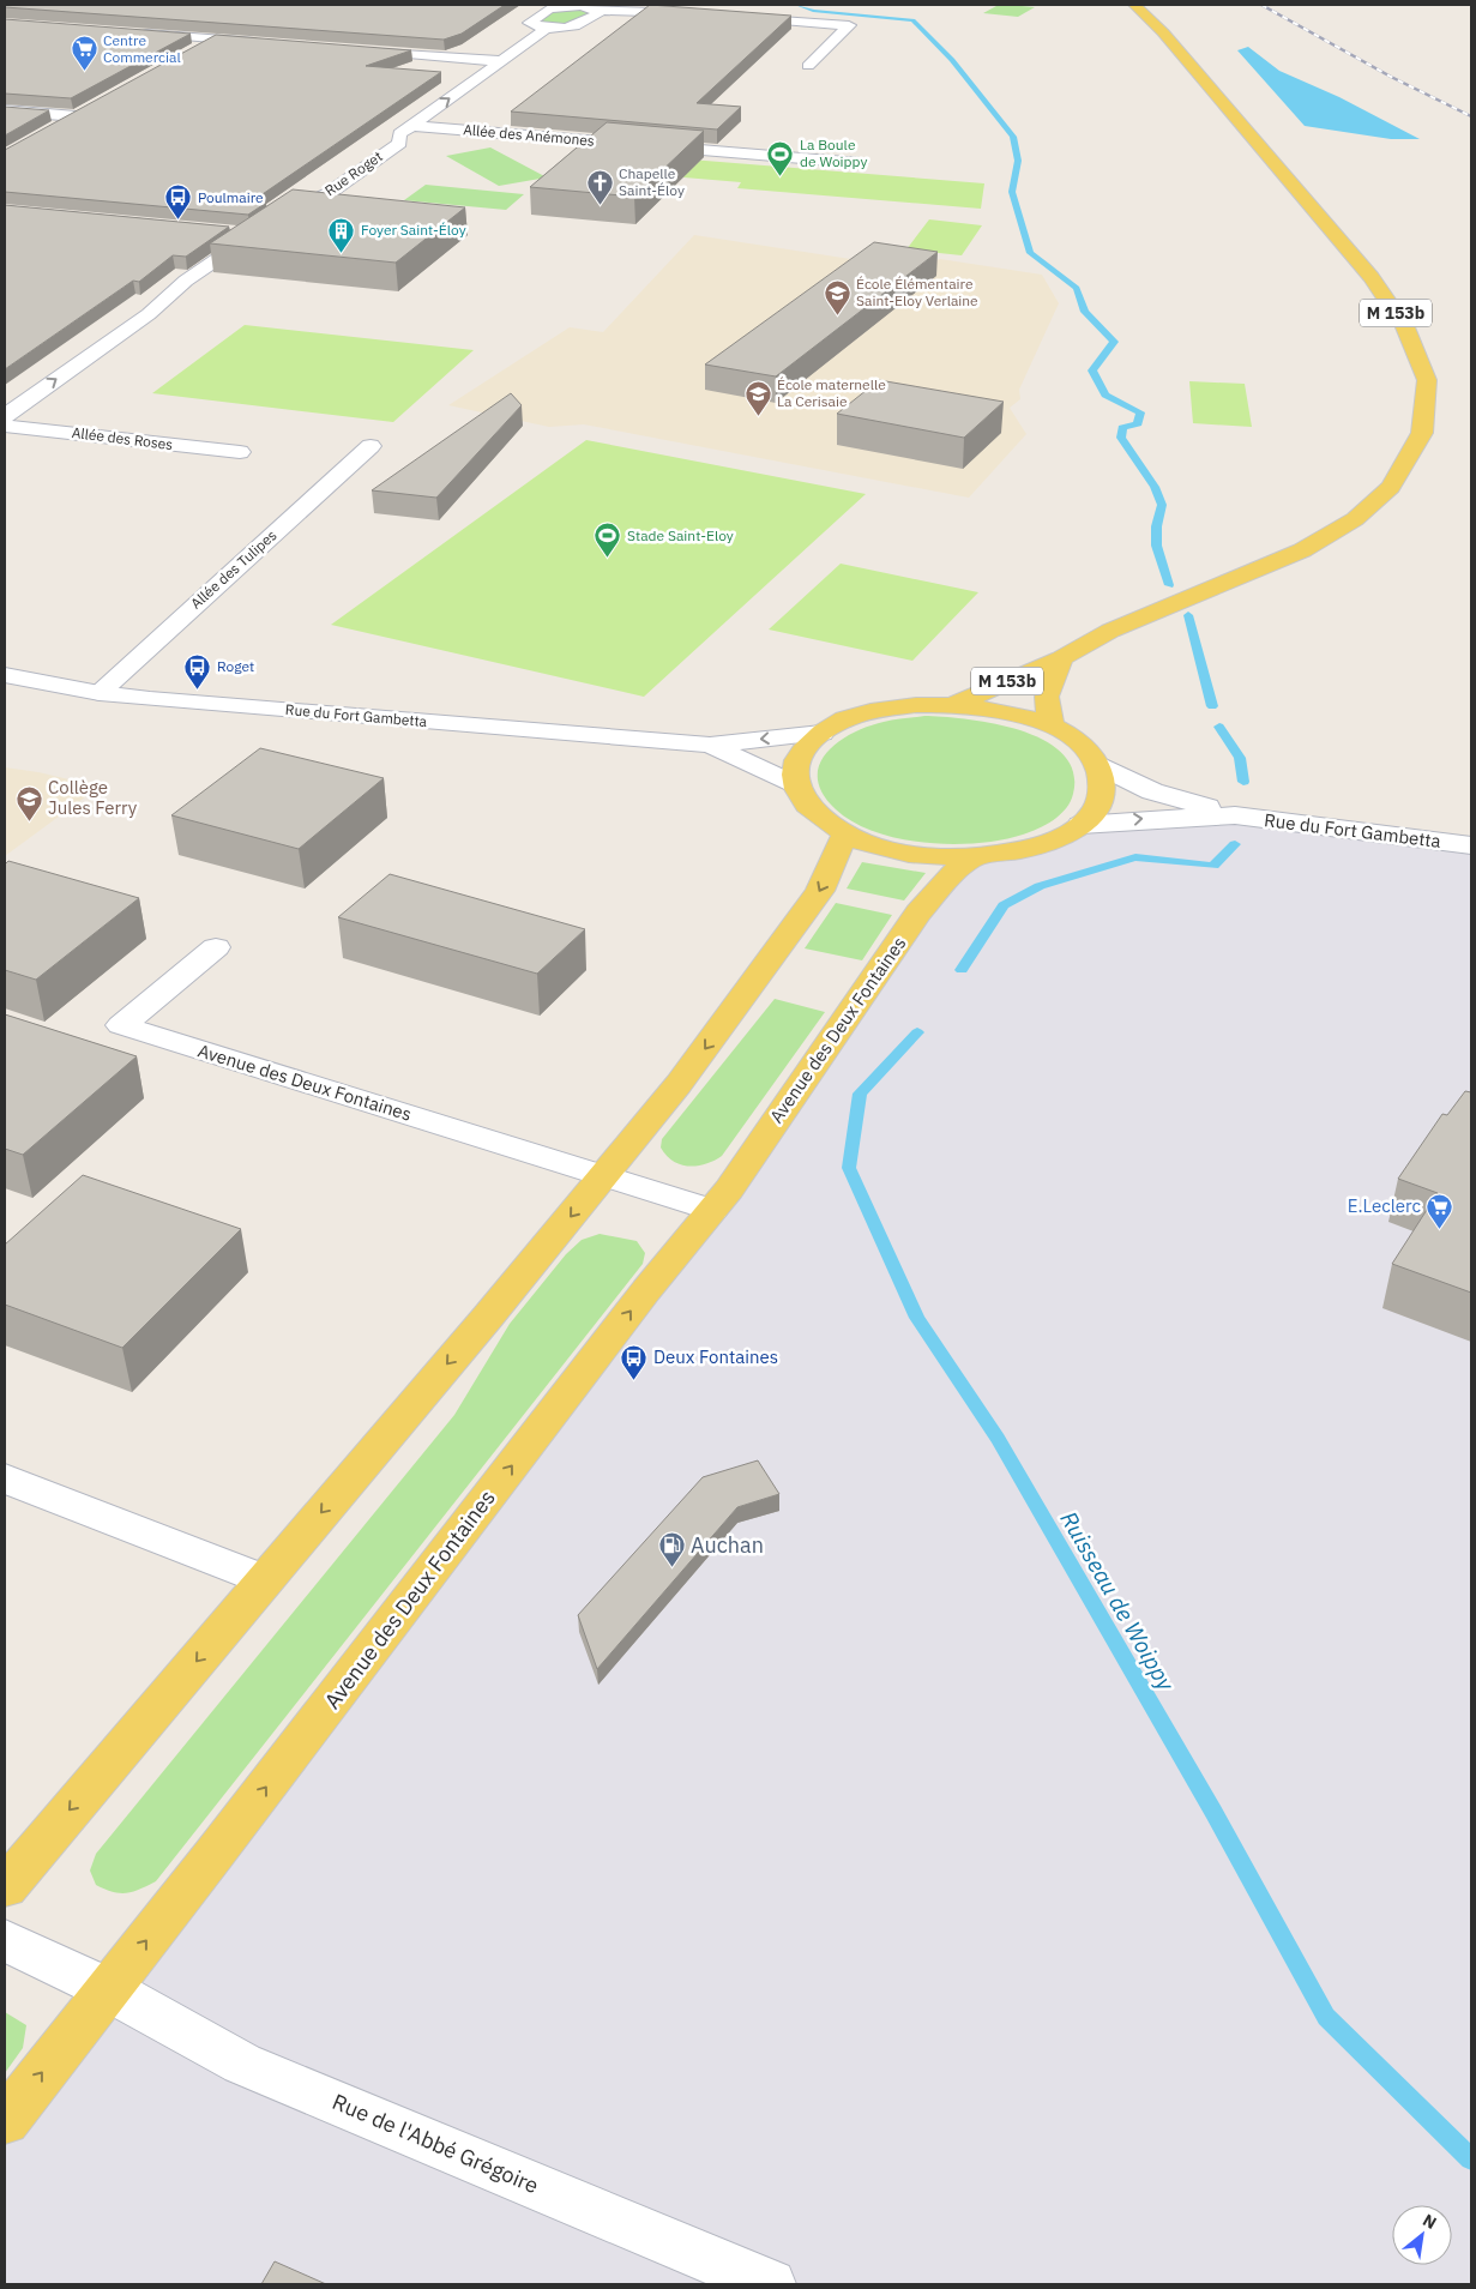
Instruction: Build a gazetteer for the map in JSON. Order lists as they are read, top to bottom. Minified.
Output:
{"streets":{"main road":["M 153b","Avenue des Deux Fontaines"],"street":["Allée des Anémones","Rue Roget","Allée des Roses","Allée des Tulipes","Rue du Fort Gambetta","Rue de l'Abbé Grégoire"]},"crossings":[["Allée des Anémones","Rue Roget"],["Allée des Tulipes","Rue du Fort Gambetta"],["Avenue des Deux Fontaines","Rue de l'Abbé Grégoire"]],"one_way":["Rue Roget"],"water":["Ruisseau de Woippy"],"places":{"supermarket":["Centre Commercial","E.Leclerc"],"sports":["La Boule de Woippy","Stade Saint-Eloy"],"church":["Chapelle Saint-Éloy"],"bus stop":["Poulmaire","Roget","Deux Fontaines"],"building":["Foyer Saint-Éloy"],"school or university":["École Élémentaire Saint-Eloy Verlaine","École maternelle La Cerisaie","Collège Jules Ferry"],"fuel station":["Auchan"]},"north":"top right"}
